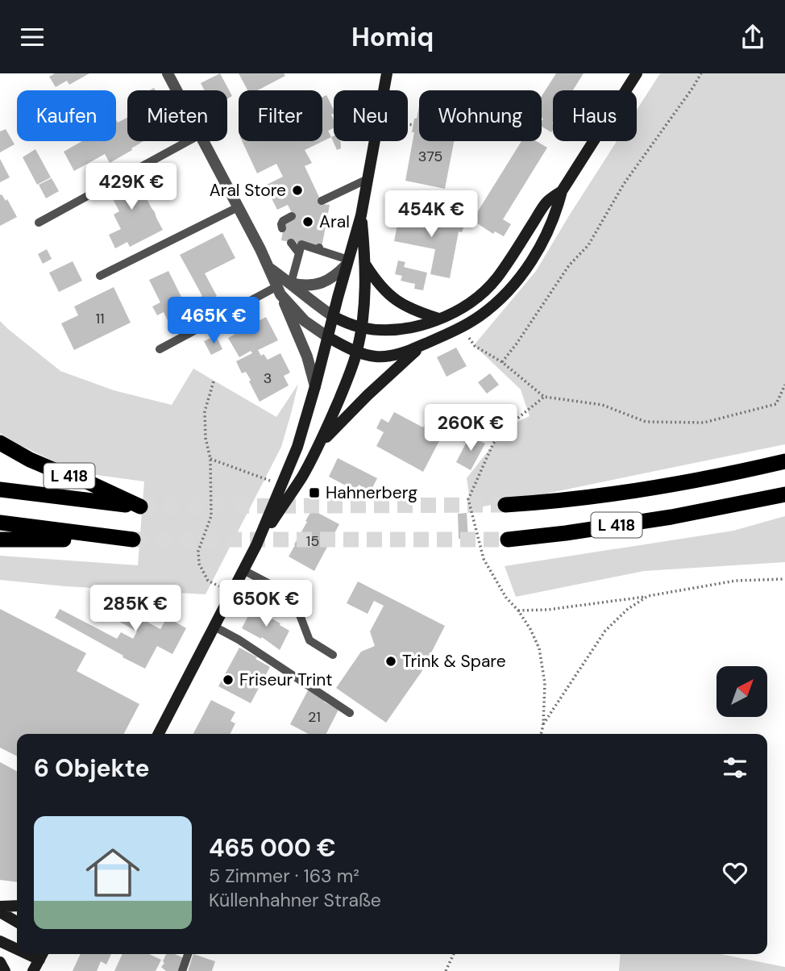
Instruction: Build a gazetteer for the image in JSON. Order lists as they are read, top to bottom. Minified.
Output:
{"streets":{"highway":["L 418"]},"places":{"other":["Aral Store","Aral","Trink & Spare","Friseur Trint"],"transit":["Hahnerberg"]},"house_numbers":["375","11","3","15","21"],"north":"top right","page":{"header":"Homiq","chip":["Kaufen","Mieten","Filter","Neu","Wohnung","Haus"],"price":["429K €","454K €","465K €","260K €","650K €","285K €"],"heading":"6 Objekte","list":[{"name":"465 000 €","note":"5 Zimmer · 163 m² · Küllenhahner Straße"}]}}
